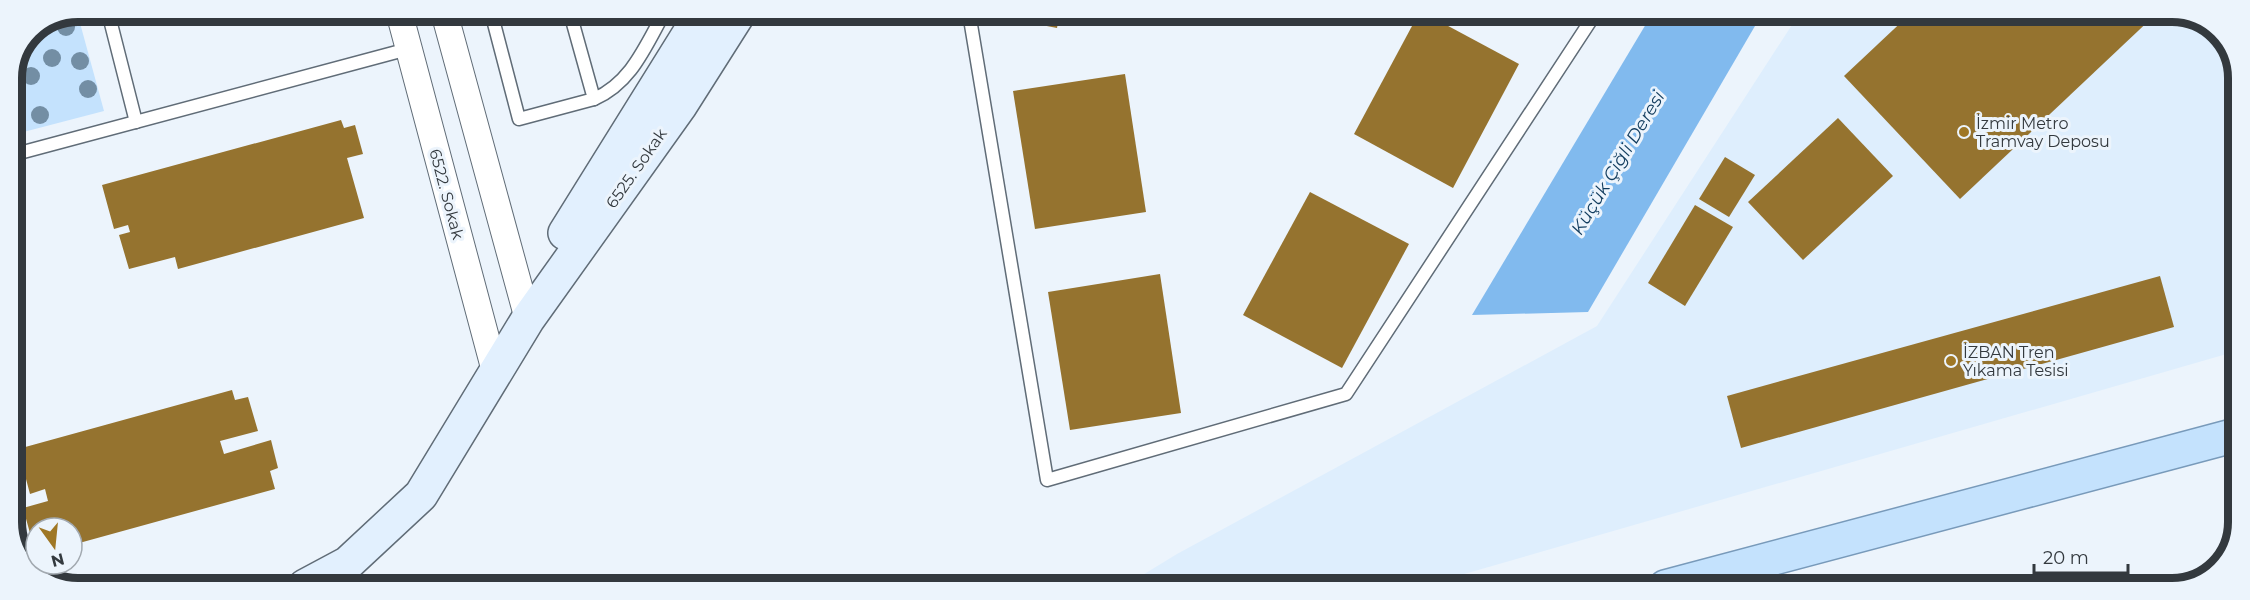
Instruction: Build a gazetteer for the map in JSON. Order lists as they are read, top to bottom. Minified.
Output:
{"streets":{"street":["6525. Sokak","6522. Sokak"]},"crossings":[["6525. Sokak","6522. Sokak"]],"water":["Küçük Çiğli Deresi"],"places":["İzmir Metro Tramvay Deposu","İZBAN Tren Yıkama Tesisi"],"scale_bar":"20 m","north":"bottom"}
